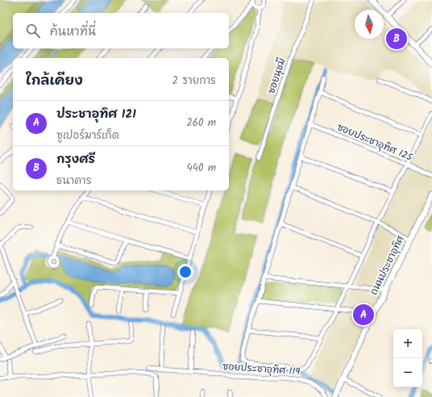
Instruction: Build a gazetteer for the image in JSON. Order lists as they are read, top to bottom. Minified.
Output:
{"streets":{"main road":["ถนนประชาอุทิศ"],"street":["ซอยนุชมี","ซอยประชาอุทิศ 125","ซอยประชาอุทิศ 119"]},"north":"bottom","page":{"search":"ค้นหาที่นี่","pins":["B","A"],"heading":["ใกล้เคียง","2 รายการ"],"list":[{"mark":"A","name":"ประชาอุทิศ 121","note":"ซูเปอร์มาร์เก็ต","value":"260 m"},{"mark":"B","name":"กรุงศรี","note":"ธนาคาร","value":"440 m"}],"map_buttons":["+","−"]}}
